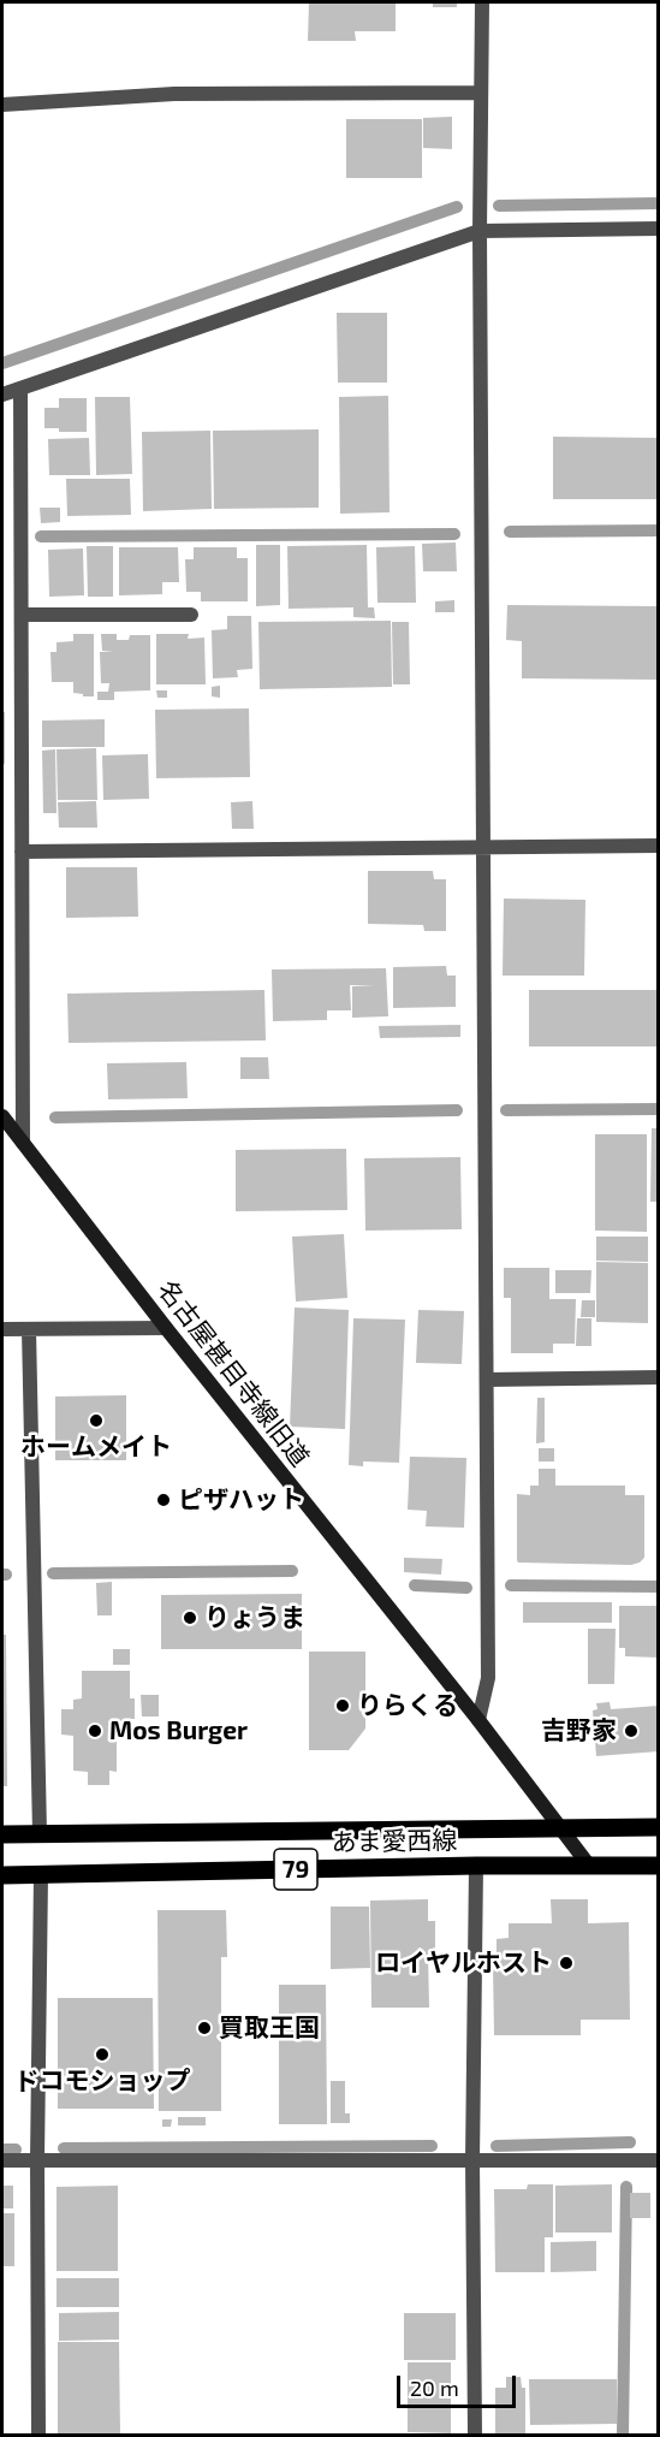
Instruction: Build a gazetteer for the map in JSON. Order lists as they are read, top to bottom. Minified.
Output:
{"streets":{"main road":["あま愛西線","79"],"street":["名古屋甚目寺線旧道"]},"crossings":[["名古屋甚目寺線旧道","あま愛西線"]],"places":["ホームメイト","ピザハット","りょうま","りらくる","Mos Burger","吉野家","ロイヤルホスト","買取王国","ドコモショップ"],"scale_bar":"20 m"}
